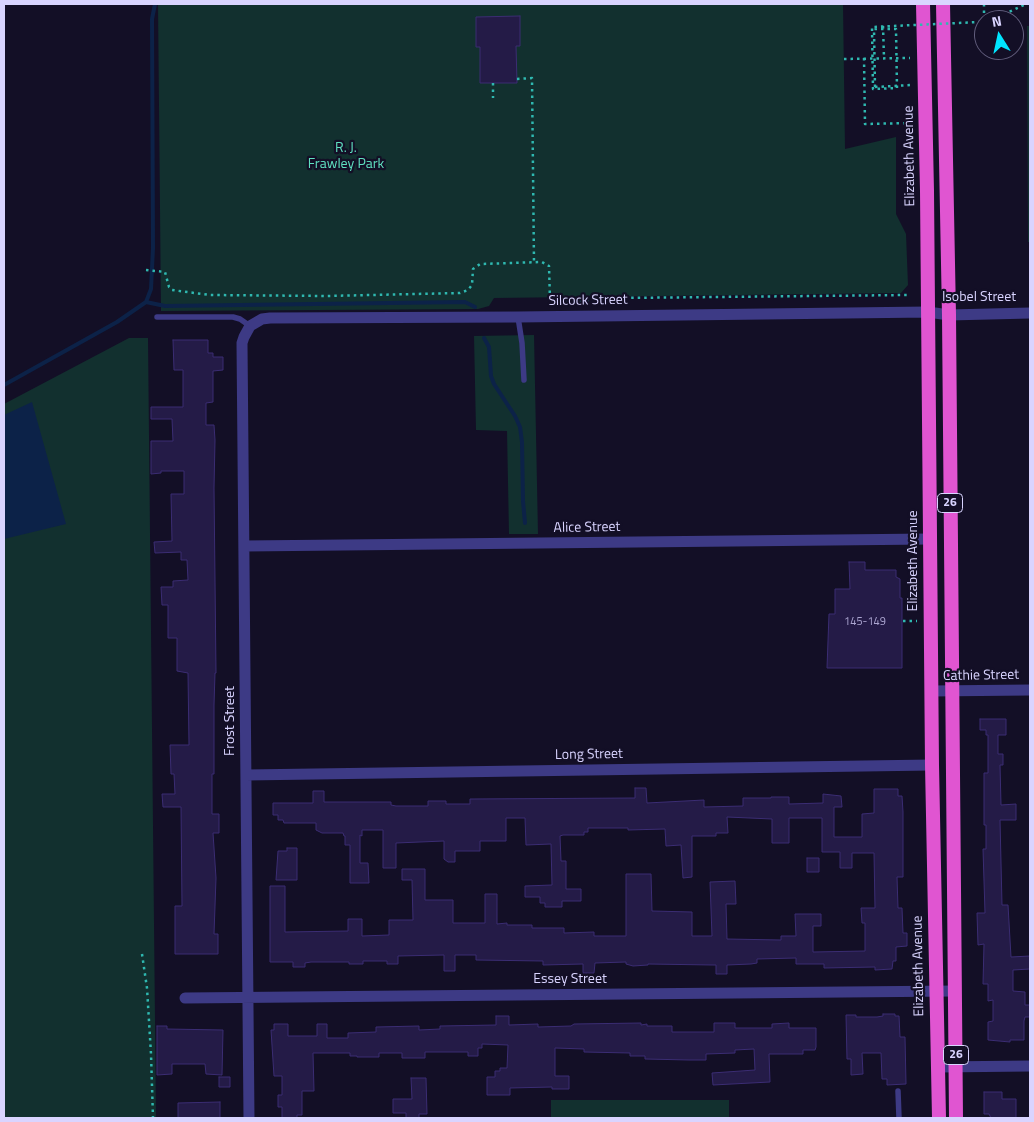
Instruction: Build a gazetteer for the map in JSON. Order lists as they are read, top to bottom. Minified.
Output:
{"streets":{"highway":["Elizabeth Avenue","26"],"street":["Isobel Street","Silcock Street","Alice Street","Cathie Street","Frost Street","Long Street","Essey Street"]},"crossings":[["Elizabeth Avenue","Isobel Street"],["Elizabeth Avenue","Silcock Street"],["Elizabeth Avenue","Alice Street"],["Elizabeth Avenue","Cathie Street"],["Elizabeth Avenue","Long Street"],["Elizabeth Avenue","Essey Street"],["Isobel Street","Silcock Street"],["Isobel Street","26"],["Silcock Street","Frost Street"],["26","Cathie Street"],["26","Essey Street"],["Alice Street","Frost Street"],["Frost Street","Long Street"],["Frost Street","Essey Street"]],"parks":["R. J. Frawley Park"],"house_numbers":["145-149"],"north":"top"}
